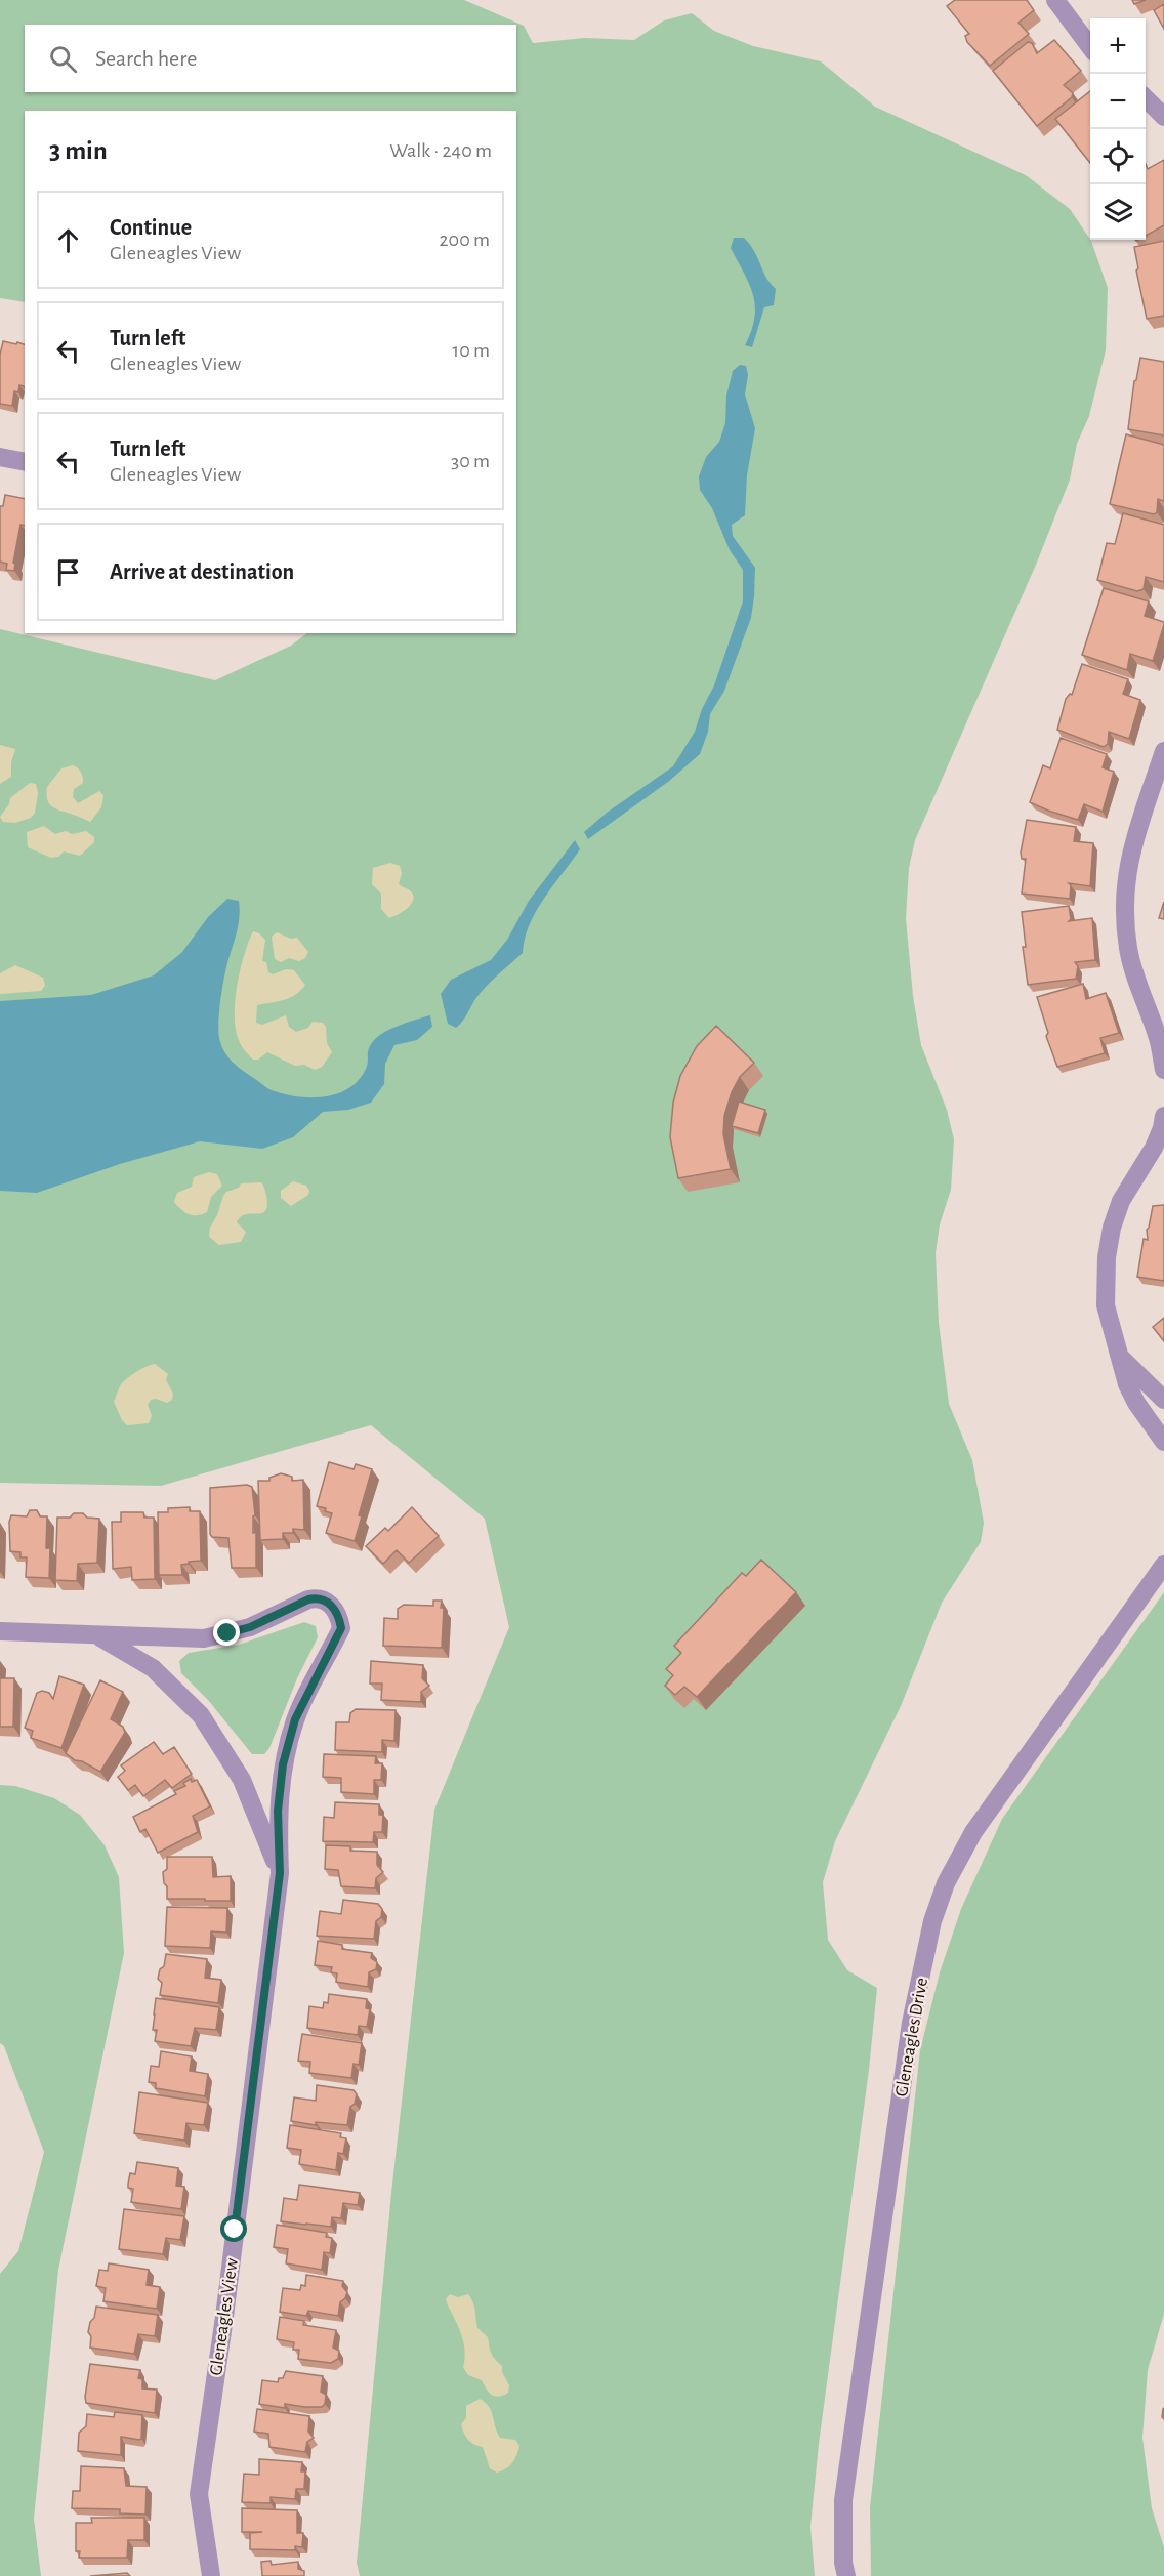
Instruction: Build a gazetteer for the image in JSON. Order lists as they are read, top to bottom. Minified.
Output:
{"streets":{"street":["Gleneagles Drive","Gleneagles View"]},"page":{"map_buttons":["+","−"],"search":"Search here","heading":["3 min","Walk · 240 m"],"list":[["Continue","Gleneagles View","200 m"],["Turn left","Gleneagles View","10 m"],["Turn left","Gleneagles View","30 m"],"Arrive at destination"]}}
